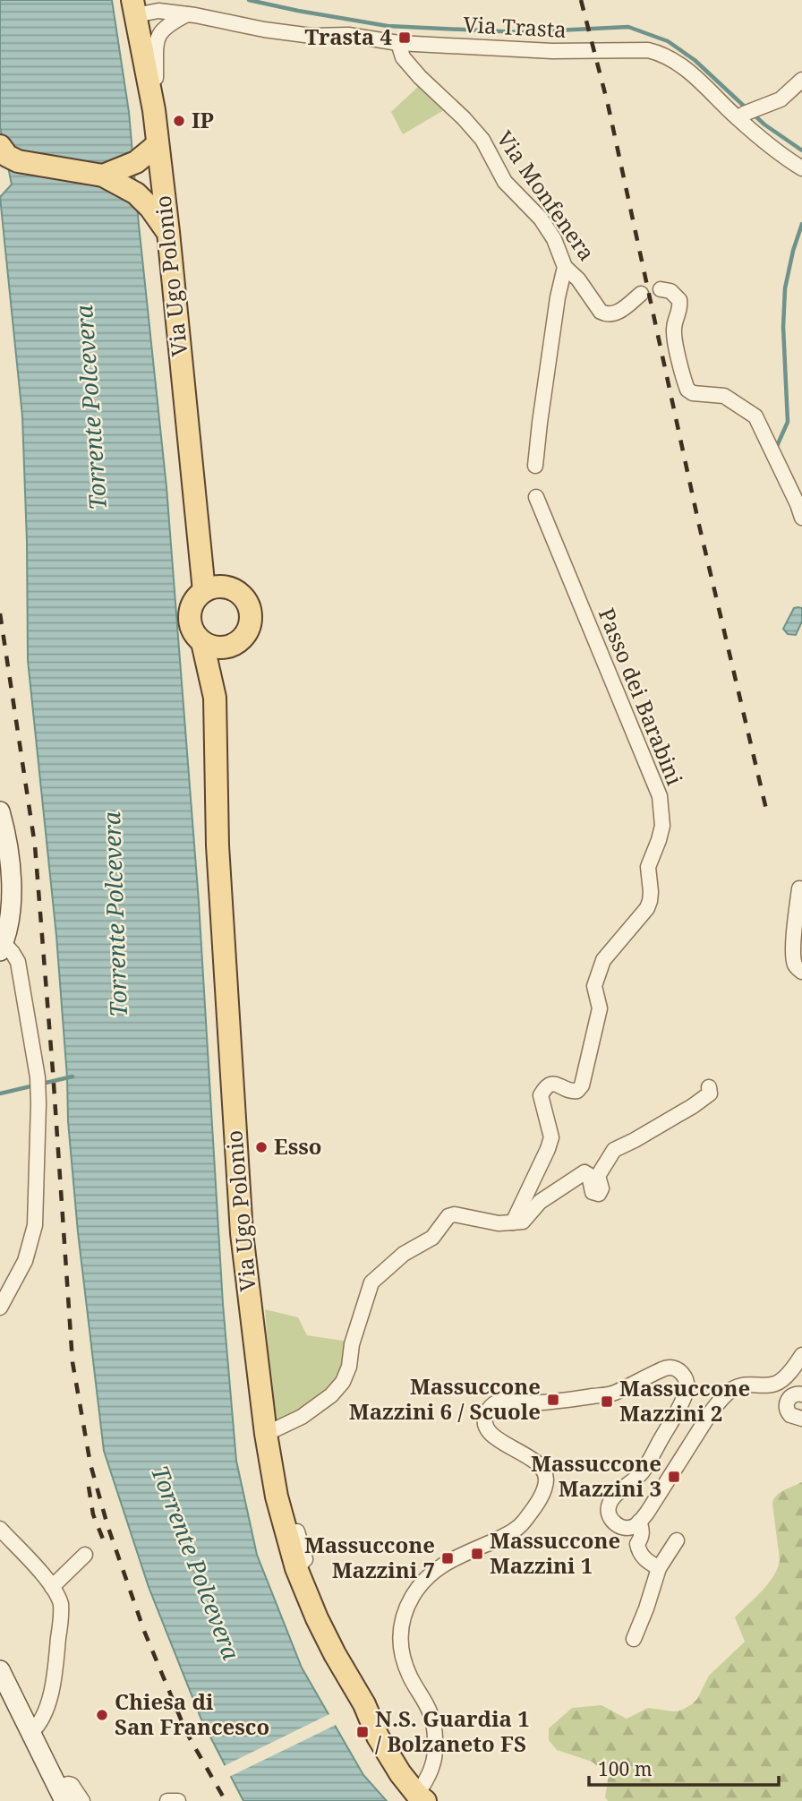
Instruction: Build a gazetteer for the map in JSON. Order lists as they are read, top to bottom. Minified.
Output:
{"streets":{"main road":["Via Ugo Polonio"],"street":["Via Trasta","Via Monfenera","Passo dei Barabini"]},"crossings":[["Via Trasta","Via Monfenera"],["Via Trasta","Via Ugo Polonio"]],"water":["Torrente Polcevera"],"places":{"transit":["Trasta 4","Massuccone Mazzini 6 / Scuole","Massuccone Mazzini 2","Massuccone Mazzini 3","Massuccone Mazzini 1","Massuccone Mazzini 7","N.S. Guardia 1 / Bolzaneto FS"],"other":["IP","Esso","Chiesa di San Francesco"]},"scale_bar":"100 m"}
